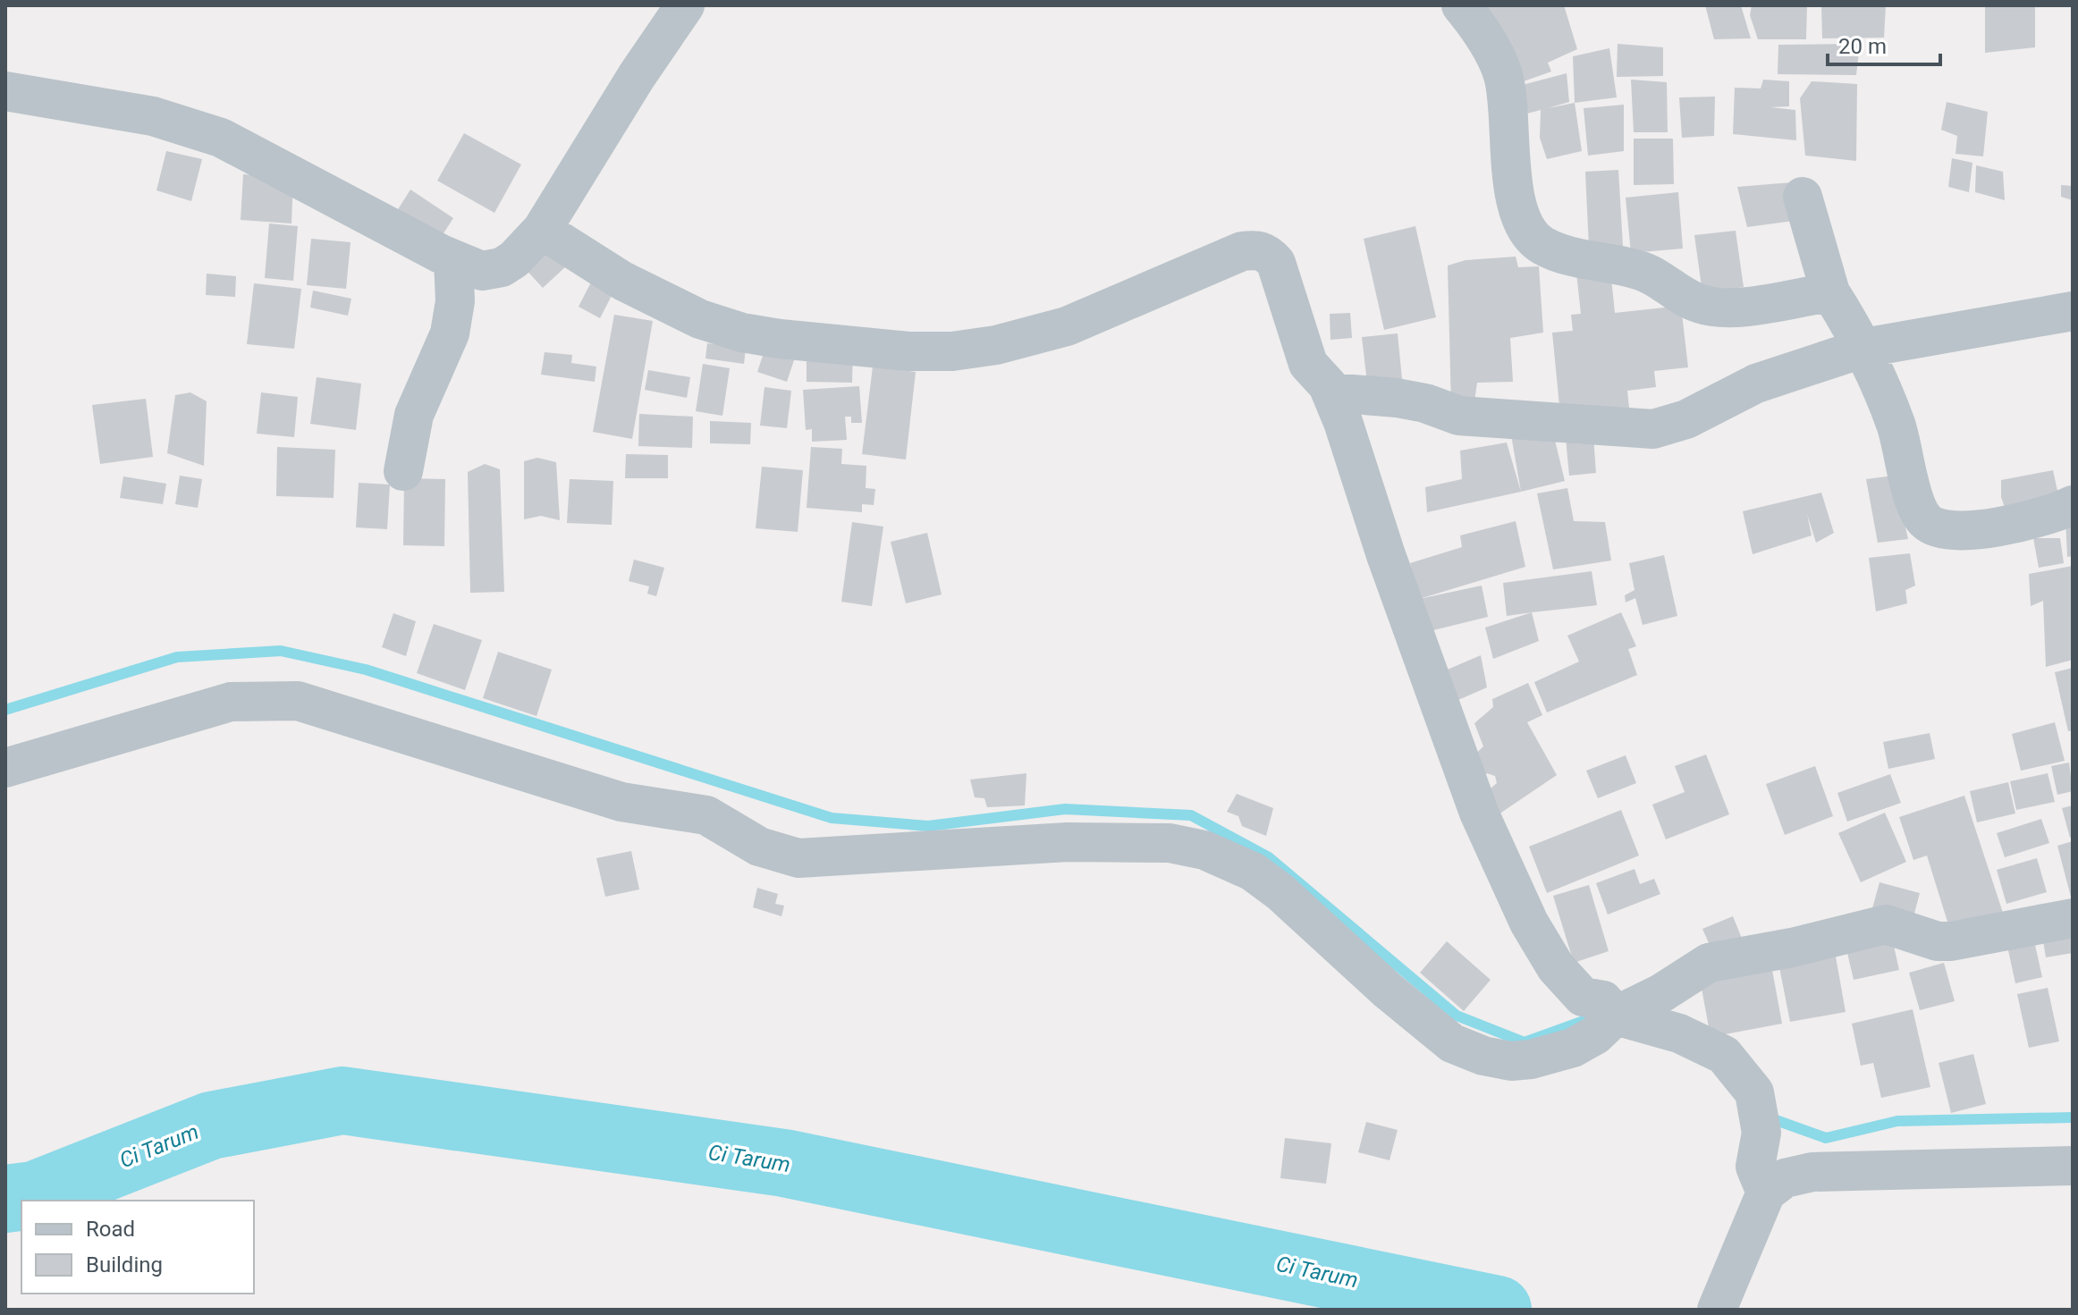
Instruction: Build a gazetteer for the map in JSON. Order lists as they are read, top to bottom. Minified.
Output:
{"water":["Ci Tarum"],"legend":["Road","Building"],"scale_bar":"20 m"}
